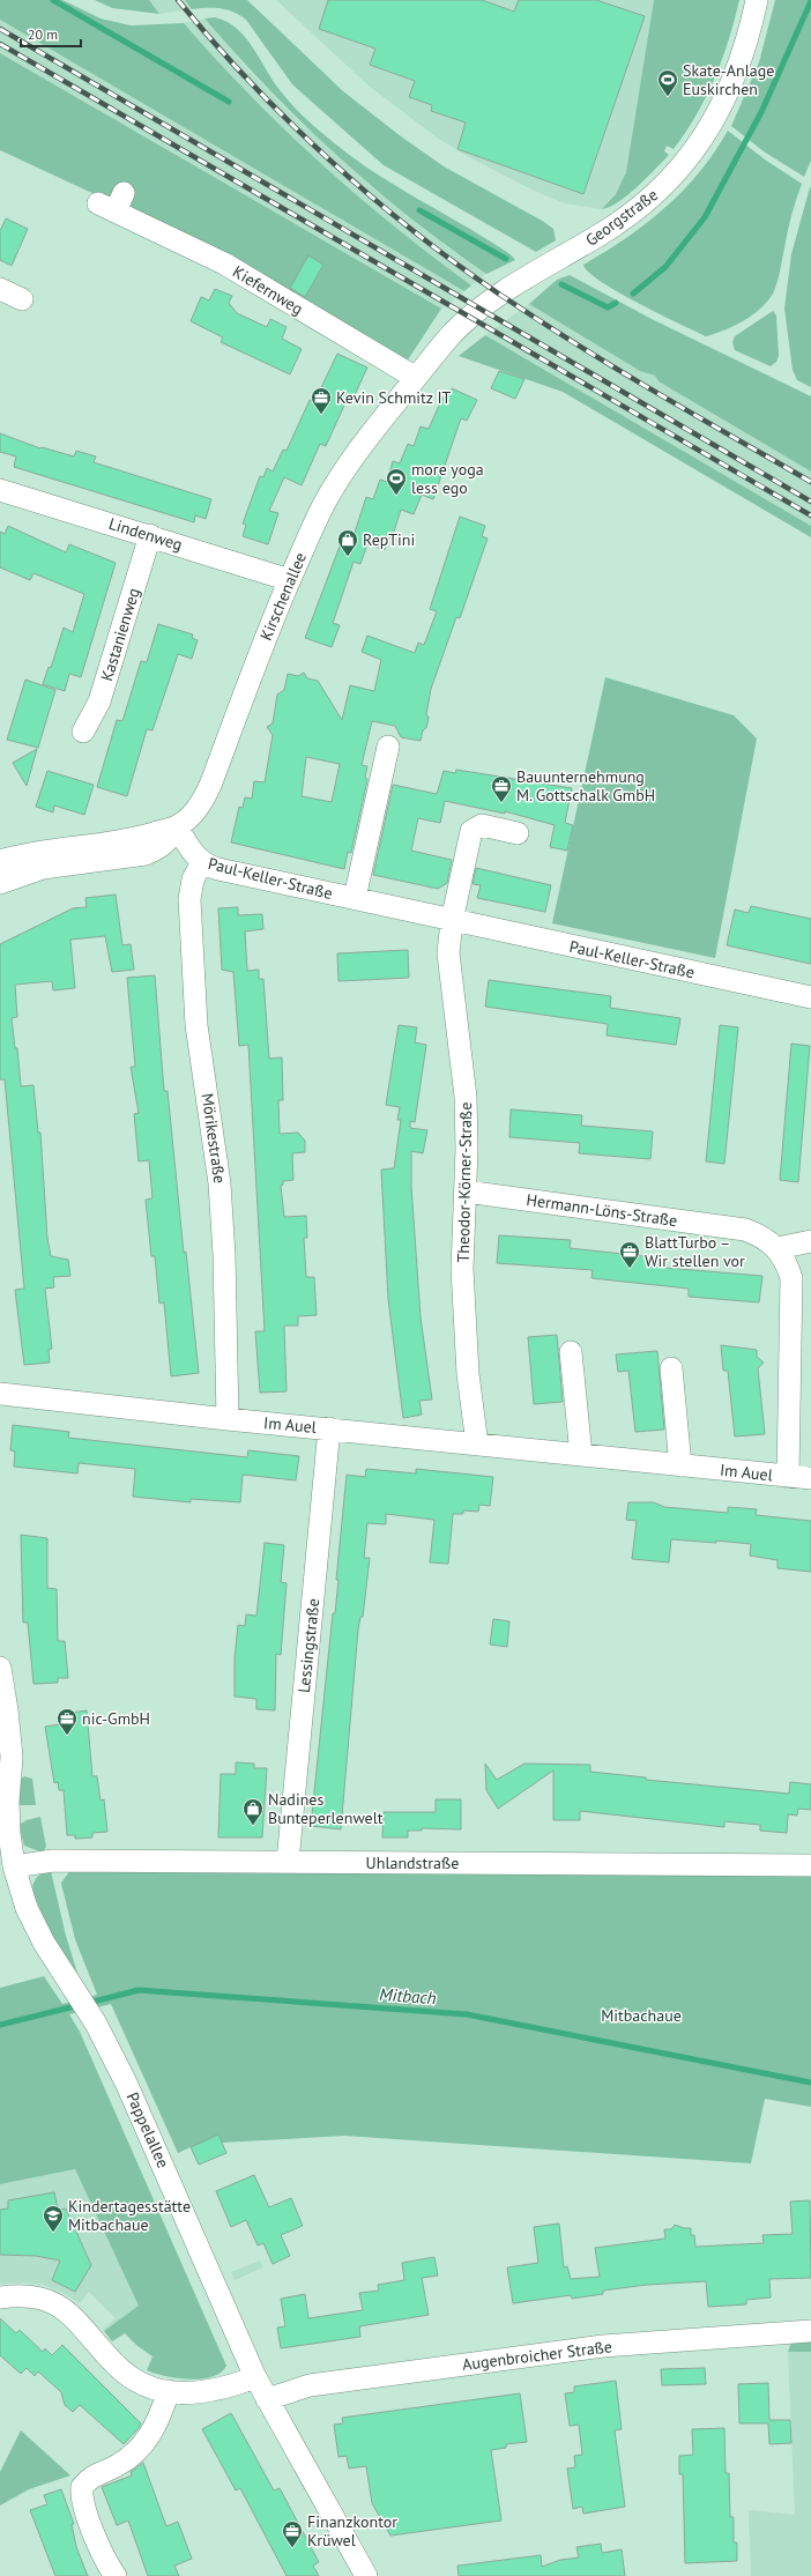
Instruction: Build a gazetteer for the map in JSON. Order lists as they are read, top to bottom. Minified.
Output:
{"streets":{"street":["Georgstraße","Kiefernweg","Lindenweg","Kirschenallee","Kastanienweg","Paul-Keller-Straße","Mörikestraße","Theodor-Körner-Straße","Hermann-Löns-Straße","Im Auel","Lessingstraße","Uhlandstraße","Pappelallee","Augenbroicher Straße"]},"crossings":[["Georgstraße","Kiefernweg"],["Georgstraße","Kirschenallee"],["Kiefernweg","Kirschenallee"],["Lindenweg","Kirschenallee"],["Lindenweg","Kastanienweg"],["Kirschenallee","Paul-Keller-Straße"],["Paul-Keller-Straße","Mörikestraße"],["Paul-Keller-Straße","Theodor-Körner-Straße"],["Mörikestraße","Im Auel"],["Theodor-Körner-Straße","Hermann-Löns-Straße"],["Theodor-Körner-Straße","Im Auel"],["Hermann-Löns-Straße","Im Auel"],["Im Auel","Lessingstraße"],["Lessingstraße","Uhlandstraße"],["Uhlandstraße","Pappelallee"],["Pappelallee","Augenbroicher Straße"]],"water":["Mitbach"],"parks":["Mitbachaue"],"places":{"sports":["Skate-Anlage Euskirchen","more yoga less ego"],"office":["Kevin Schmitz IT","Bauunternehmung M. Gottschalk GmbH","BlattTurbo – Wir stellen vor","nic-GmbH","Finanzkontor Krüwel"],"shop":["RepTini","Nadines Bunteperlenwelt"],"school or university":["Kindertagesstätte Mitbachaue"]},"scale_bar":"20 m"}
